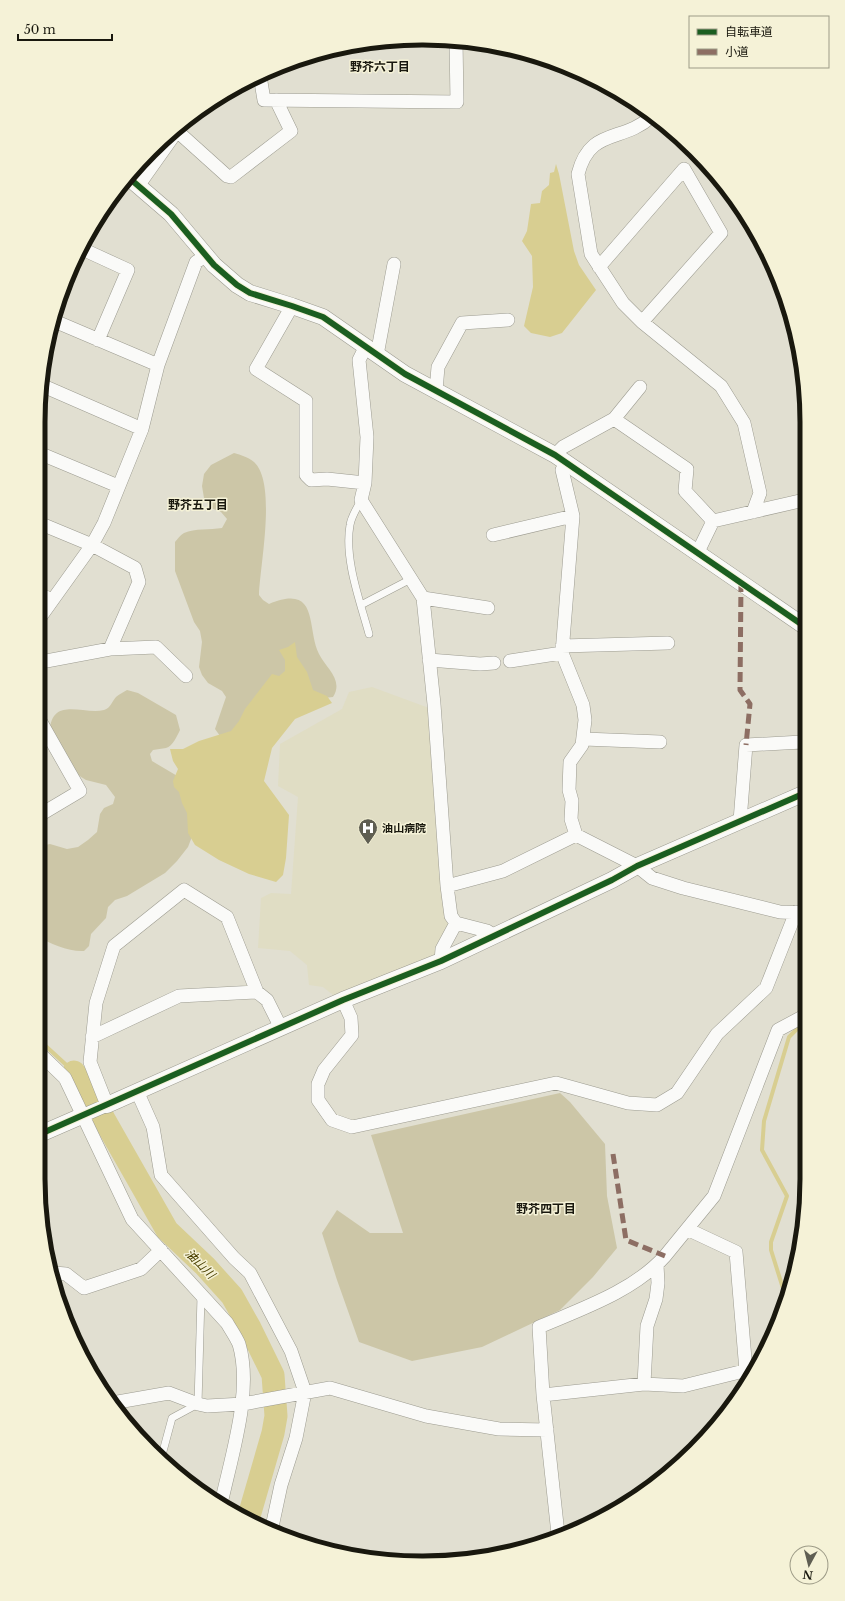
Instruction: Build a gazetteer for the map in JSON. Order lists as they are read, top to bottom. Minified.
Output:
{"districts":["野芥六丁目","野芥五丁目","野芥四丁目"],"water":["油山川"],"places":{"hospital":["油山病院"]},"legend":["自転車道","小道"],"scale_bar":"50 m","north":"bottom"}
